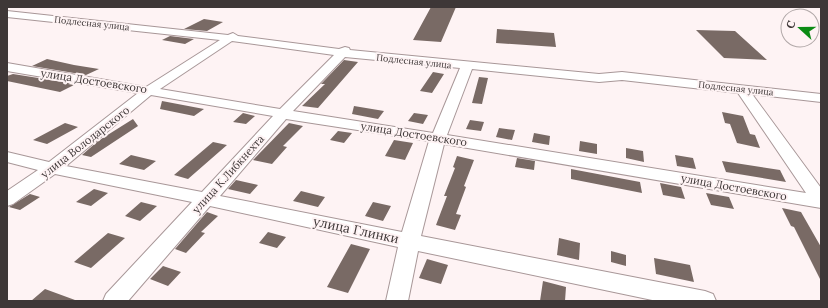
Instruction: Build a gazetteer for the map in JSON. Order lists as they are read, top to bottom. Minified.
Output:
{"streets":{"street":["Подлесная улица","улица Достоевского","улица Володарского","улица К.Либкнехта","улица Глинки"]},"crossings":[["Подлесная улица","улица Володарского"],["Подлесная улица","улица К.Либкнехта"],["улица Достоевского","улица Володарского"],["улица Достоевского","улица К.Либкнехта"],["улица Володарского","улица Глинки"],["улица К.Либкнехта","улица Глинки"]],"north":"left"}
